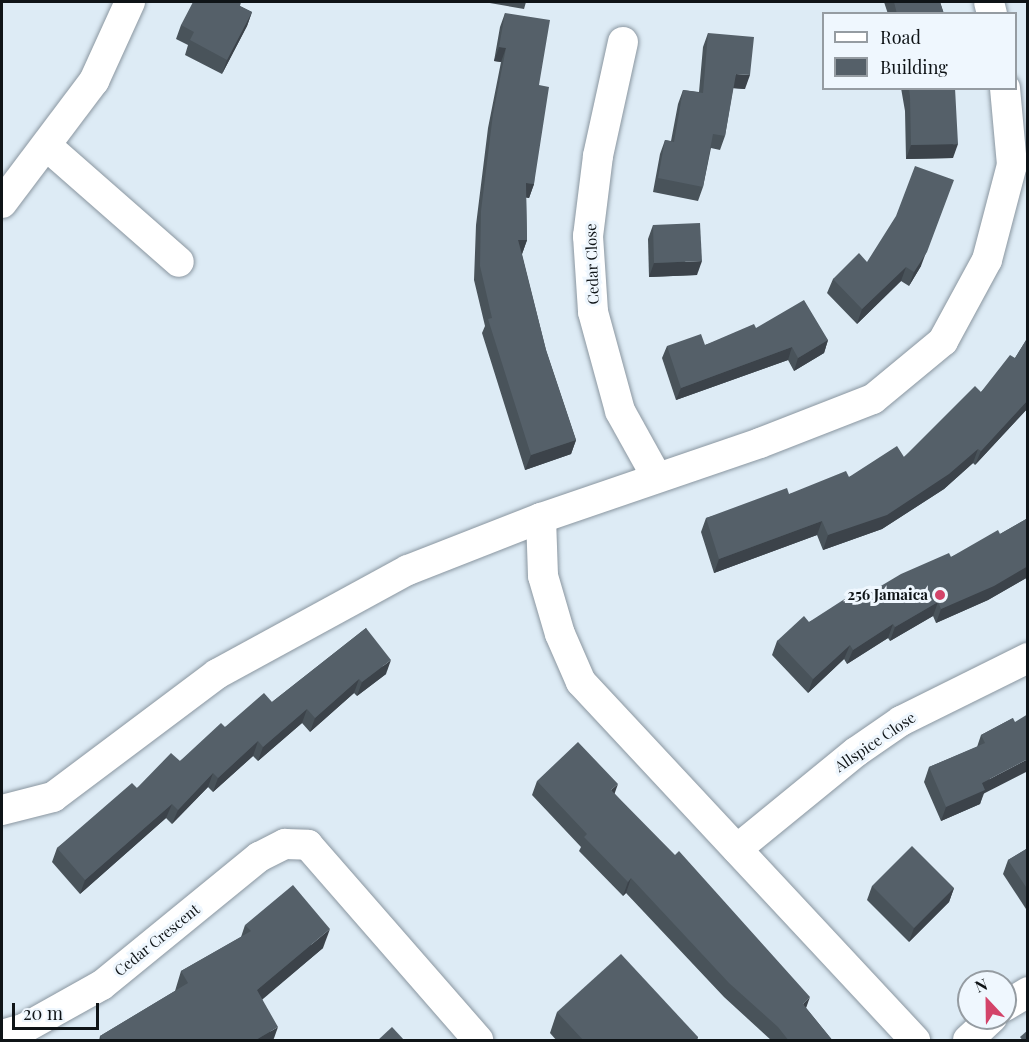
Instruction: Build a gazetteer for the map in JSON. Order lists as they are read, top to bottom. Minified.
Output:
{"streets":{"street":["Cedar Close","Allspice Close","Cedar Crescent"]},"places":["256 Jamaica"],"legend":["Road","Building"],"scale_bar":"20 m","north":"top"}
